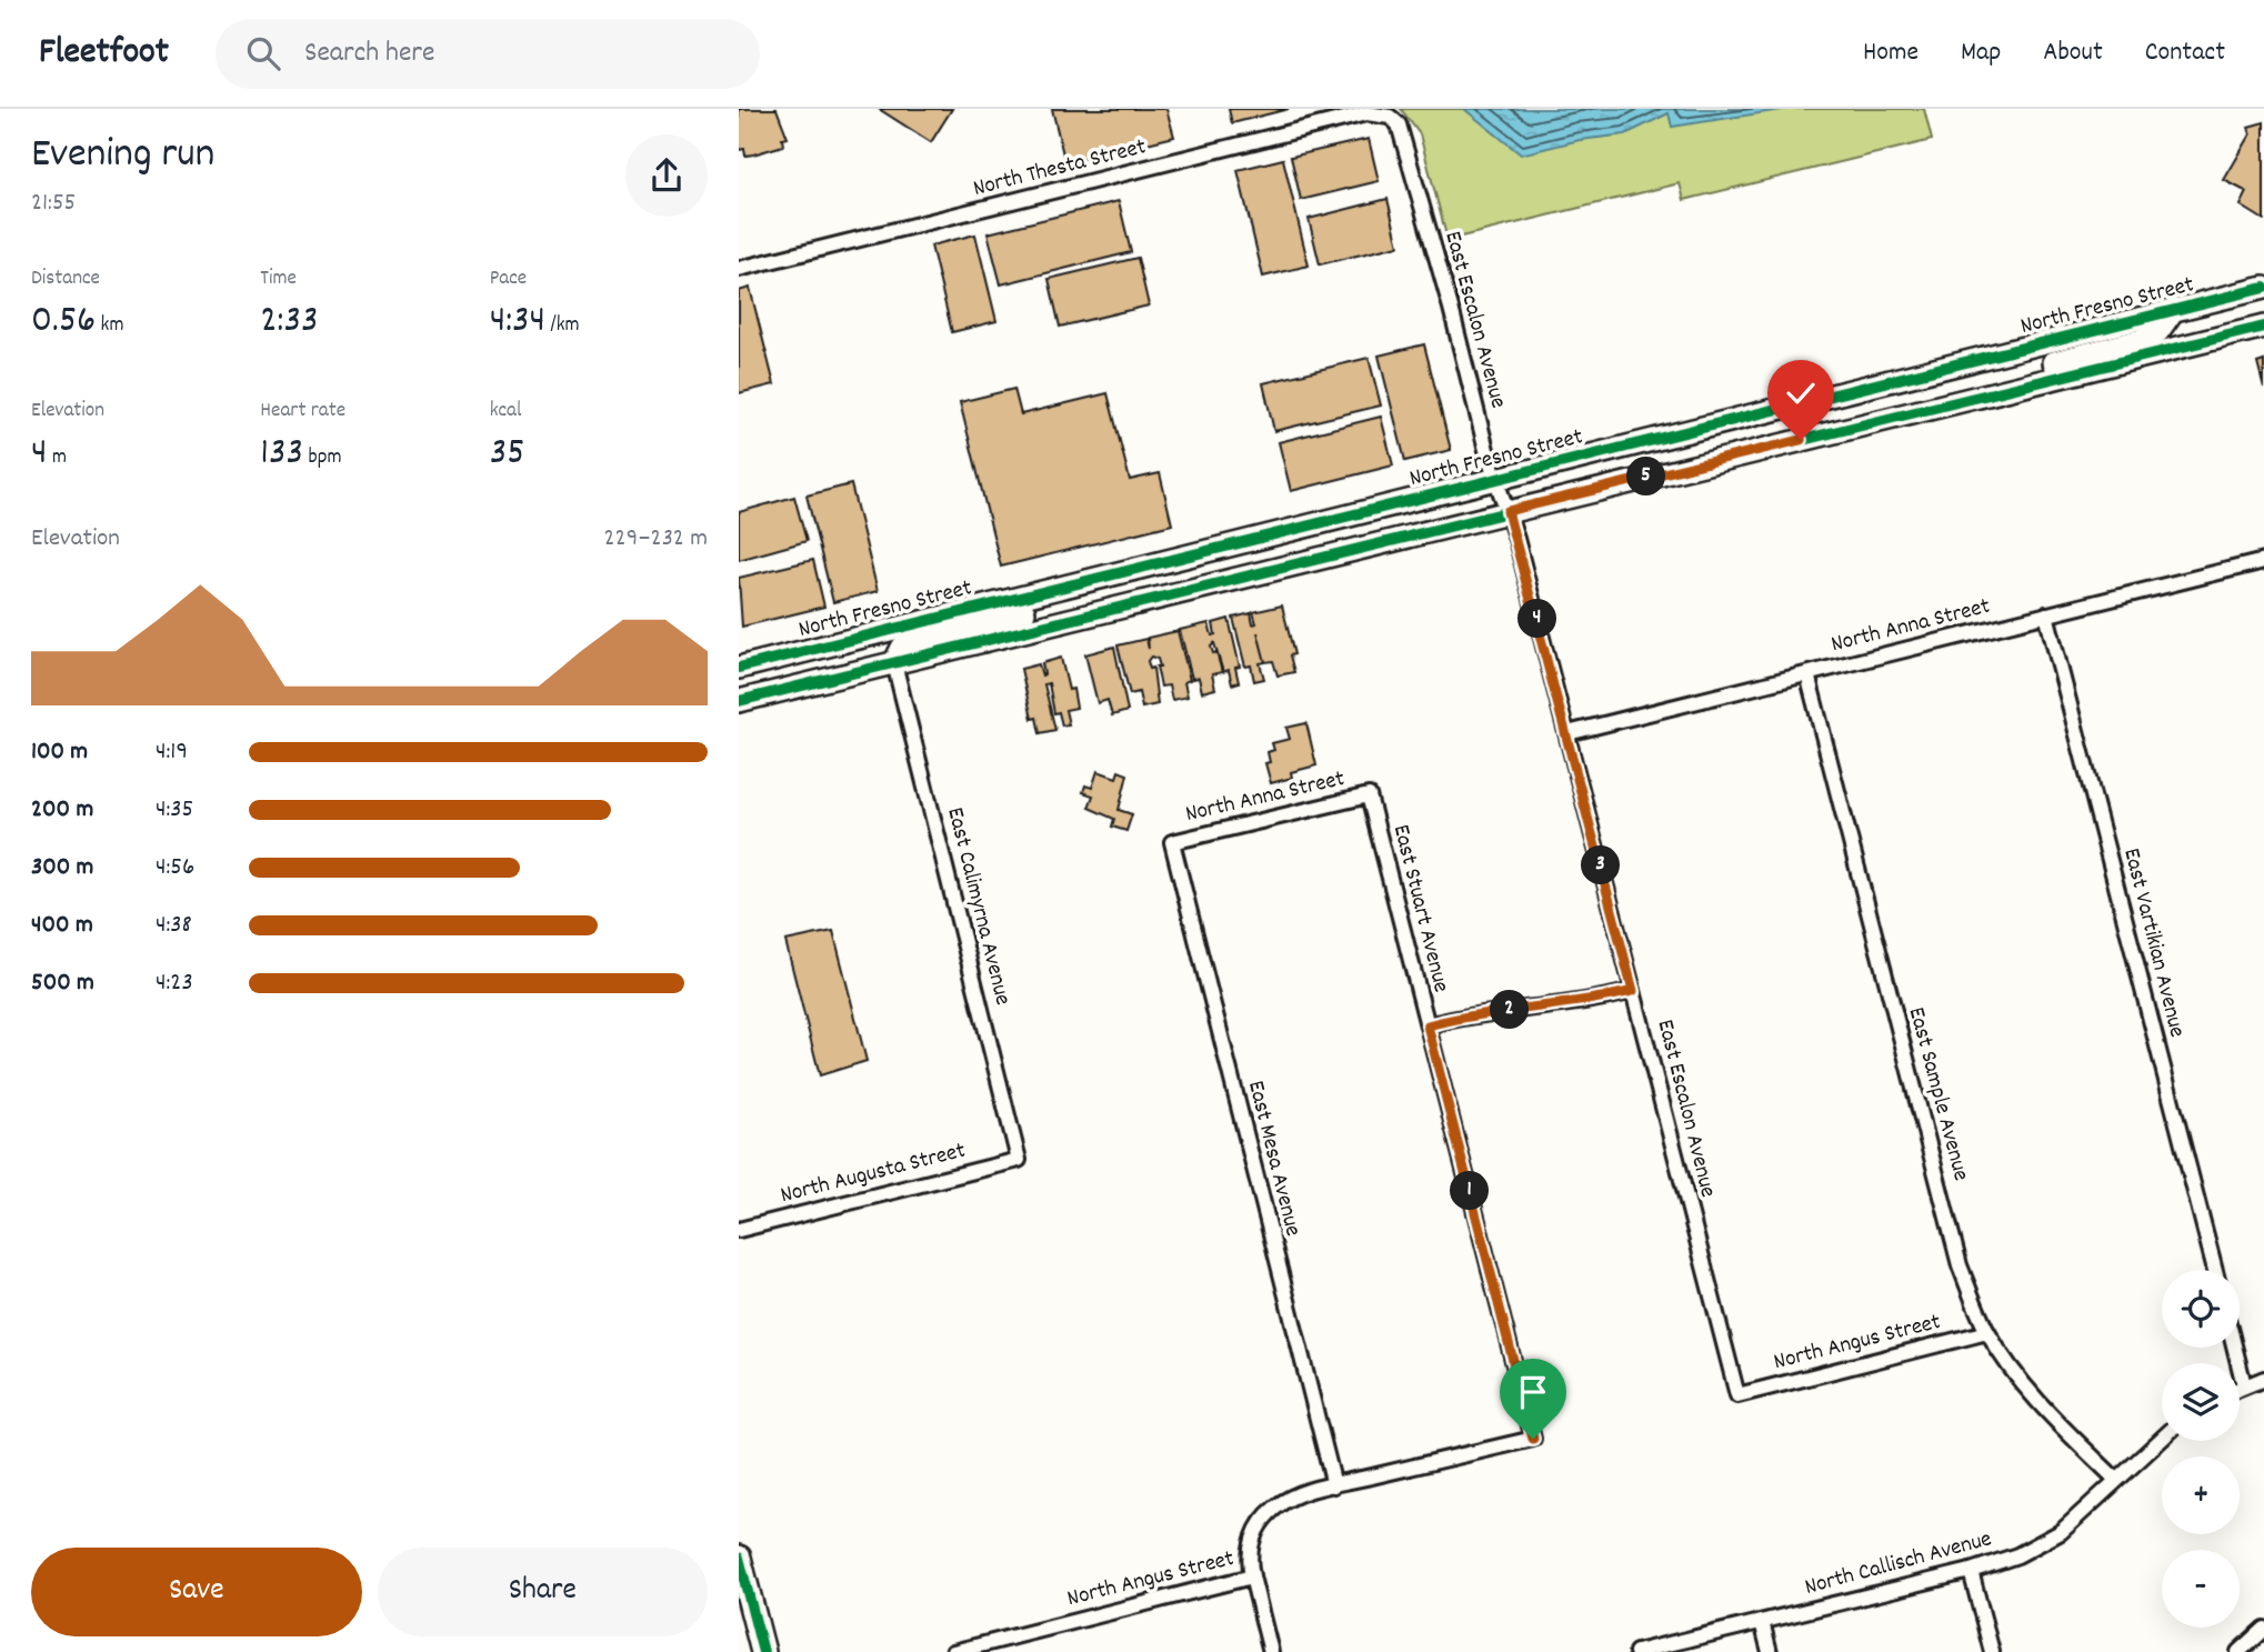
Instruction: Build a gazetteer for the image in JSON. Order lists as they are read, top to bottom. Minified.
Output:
{"streets":{"main road":["North Fresno Street"],"street":["North Thesta Street","East Escalon Avenue","North Anna Street","East Calimyrna Avenue","East Stuart Avenue","East Vartikian Avenue","East Sample Avenue","East Mesa Avenue","North Augusta Street","North Angus Street","North Callisch Avenue"]},"crossings":[["North Thesta Street","East Escalon Avenue"],["North Fresno Street","East Escalon Avenue"],["East Escalon Avenue","North Anna Street"],["East Escalon Avenue","North Angus Street"],["North Anna Street","East Stuart Avenue"],["North Anna Street","East Vartikian Avenue"],["North Anna Street","East Sample Avenue"],["North Anna Street","East Mesa Avenue"],["East Calimyrna Avenue","North Augusta Street"],["East Stuart Avenue","North Angus Street"],["East Sample Avenue","North Angus Street"],["East Sample Avenue","North Callisch Avenue"],["East Mesa Avenue","North Angus Street"]],"page":{"header":"Fleetfoot","search":"Search here","nav":["Home","Map","About","Contact"],"heading":["Evening run","21:55"],"stats":[["Distance","0.56 km"],["Time","2:33"],["Pace","4:34 /km"],["Elevation","4 m"],["Heart rate","133 bpm"],["kcal","35"]],"pins":["5","4","3","2","1"],"chart":["Elevation","229–232 m"],"list":[{"name":"100 m","note":"4:19"},{"name":"200 m","note":"4:35"},{"name":"300 m","note":"4:56"},{"name":"400 m","note":"4:38"},{"name":"500 m","note":"4:23"}],"map_buttons":["+","−"],"buttons":["Save","Share"]}}
